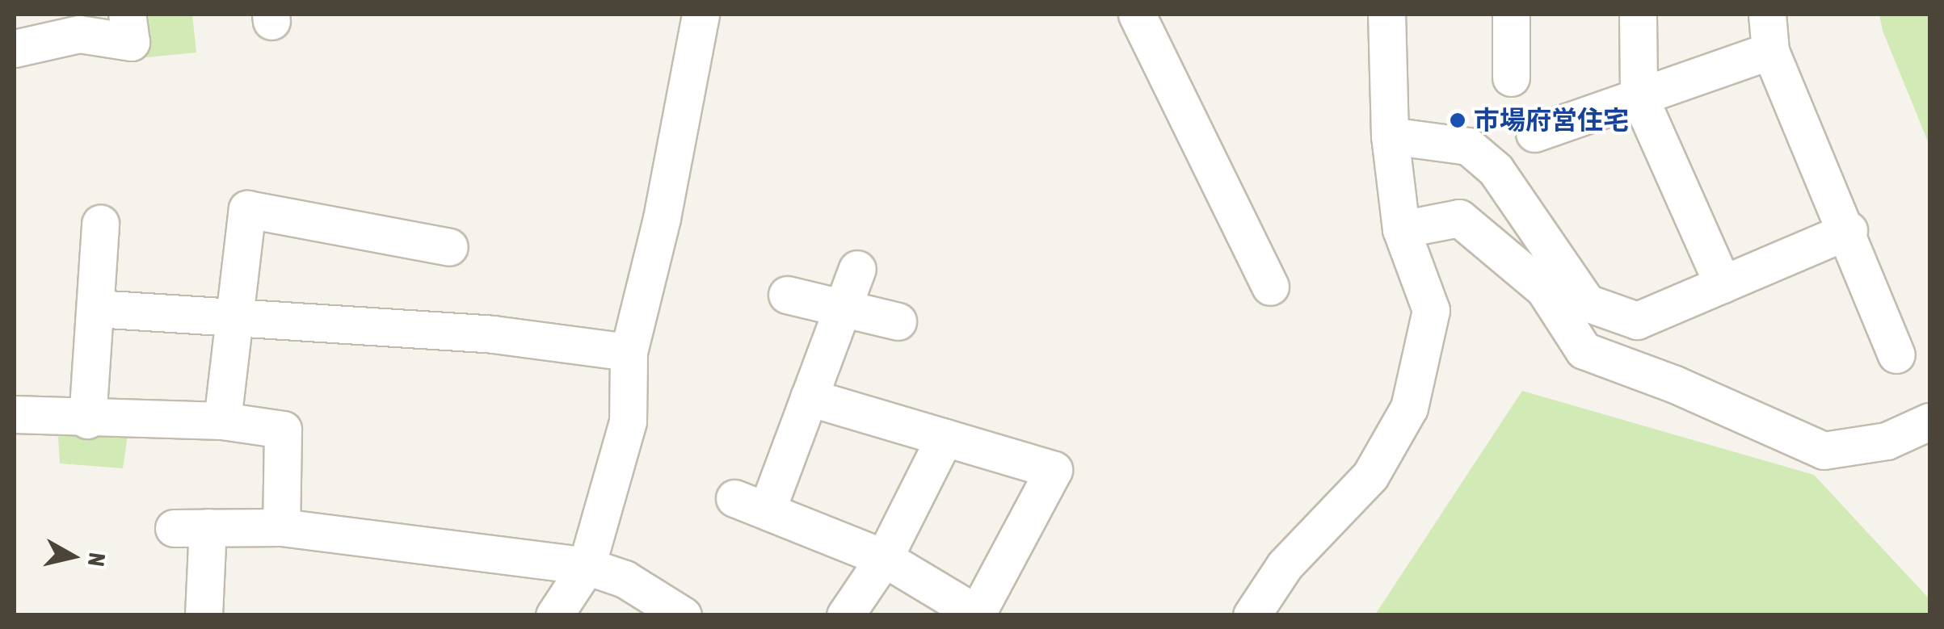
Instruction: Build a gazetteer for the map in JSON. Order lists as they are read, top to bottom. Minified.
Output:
{"places":["市場府営住宅"],"north":"right"}
